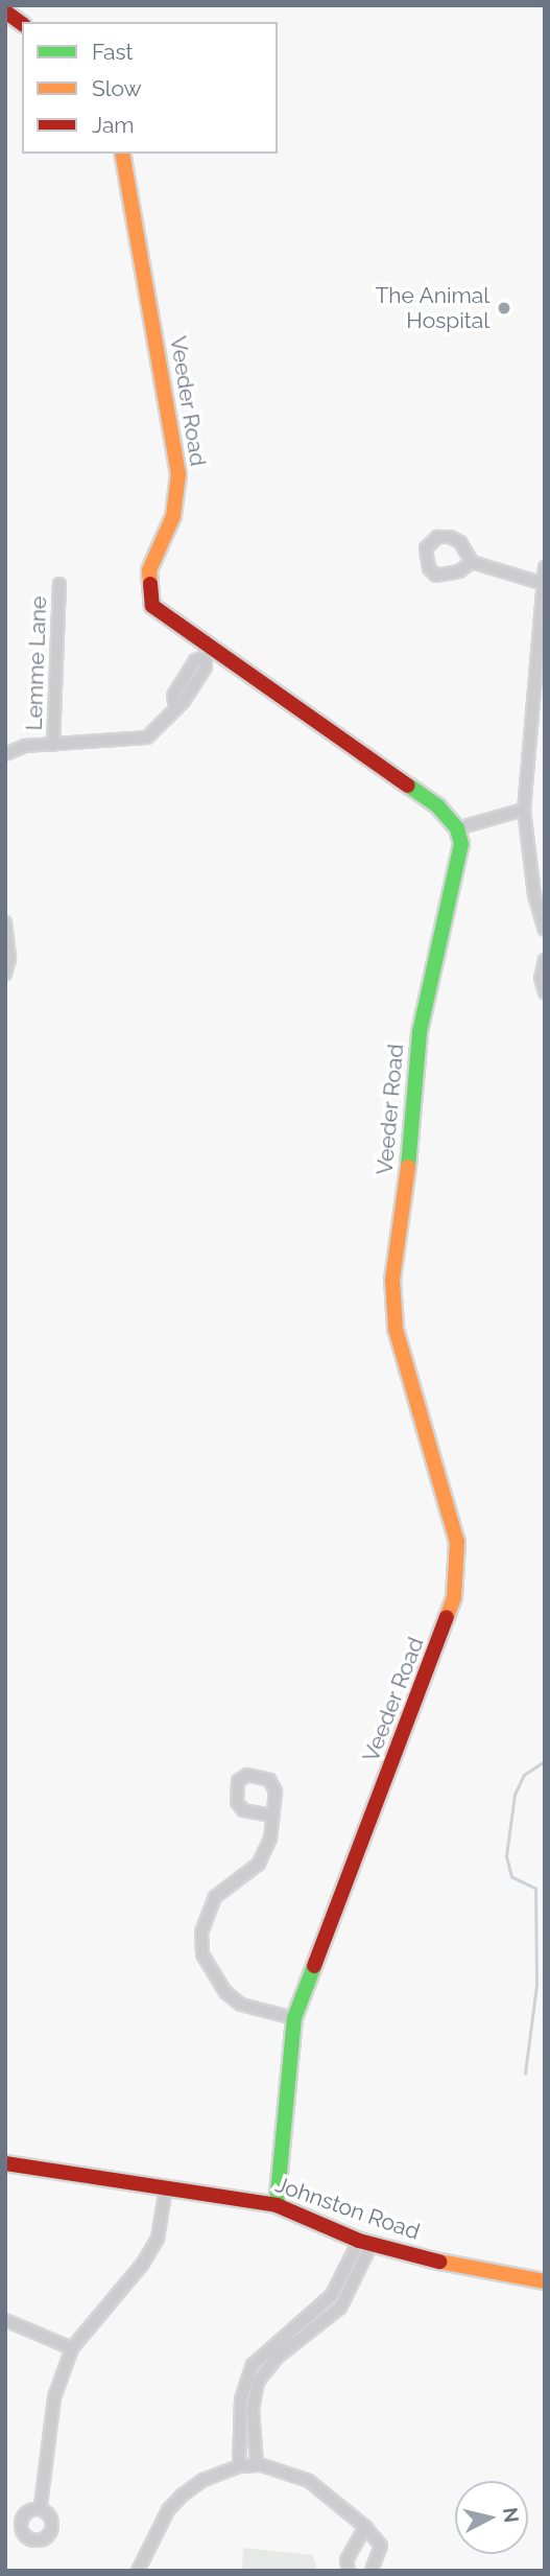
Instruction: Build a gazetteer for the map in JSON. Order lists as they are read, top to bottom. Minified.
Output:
{"streets":{"street":["Veeder Road","Lemme Lane","Johnston Road"]},"crossings":[["Veeder Road","Johnston Road"]],"places":["The Animal Hospital"],"legend":["Fast","Slow","Jam"],"north":"right"}
